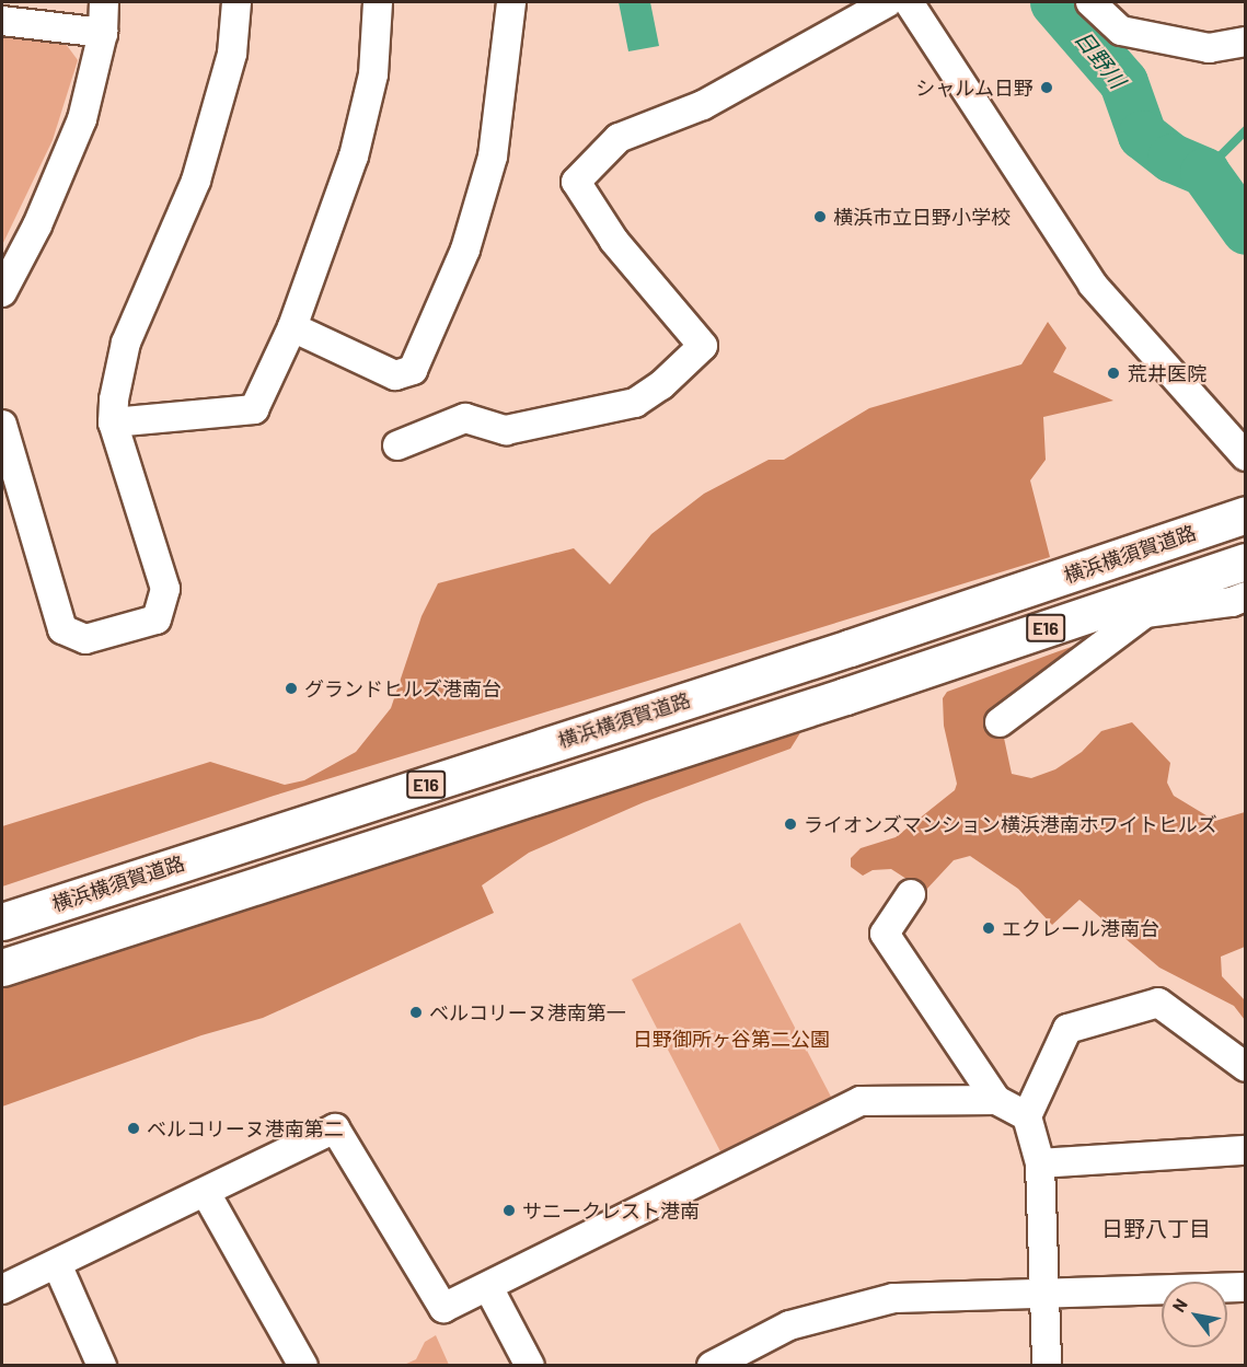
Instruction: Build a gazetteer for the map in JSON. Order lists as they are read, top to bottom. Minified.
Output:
{"streets":{"highway":["横浜横須賀道路","E16"]},"districts":["日野八丁目"],"water":["日野川"],"parks":["日野御所ヶ谷第二公園"],"places":["シャルム日野","横浜市立日野小学校","荒井医院","グランドヒルズ港南台","ライオンズマンション横浜港南ホワイトヒルズ","エクレール港南台","ベルコリーヌ港南第一","ベルコリーヌ港南第二","サニークレスト港南"],"north":"top left"}
